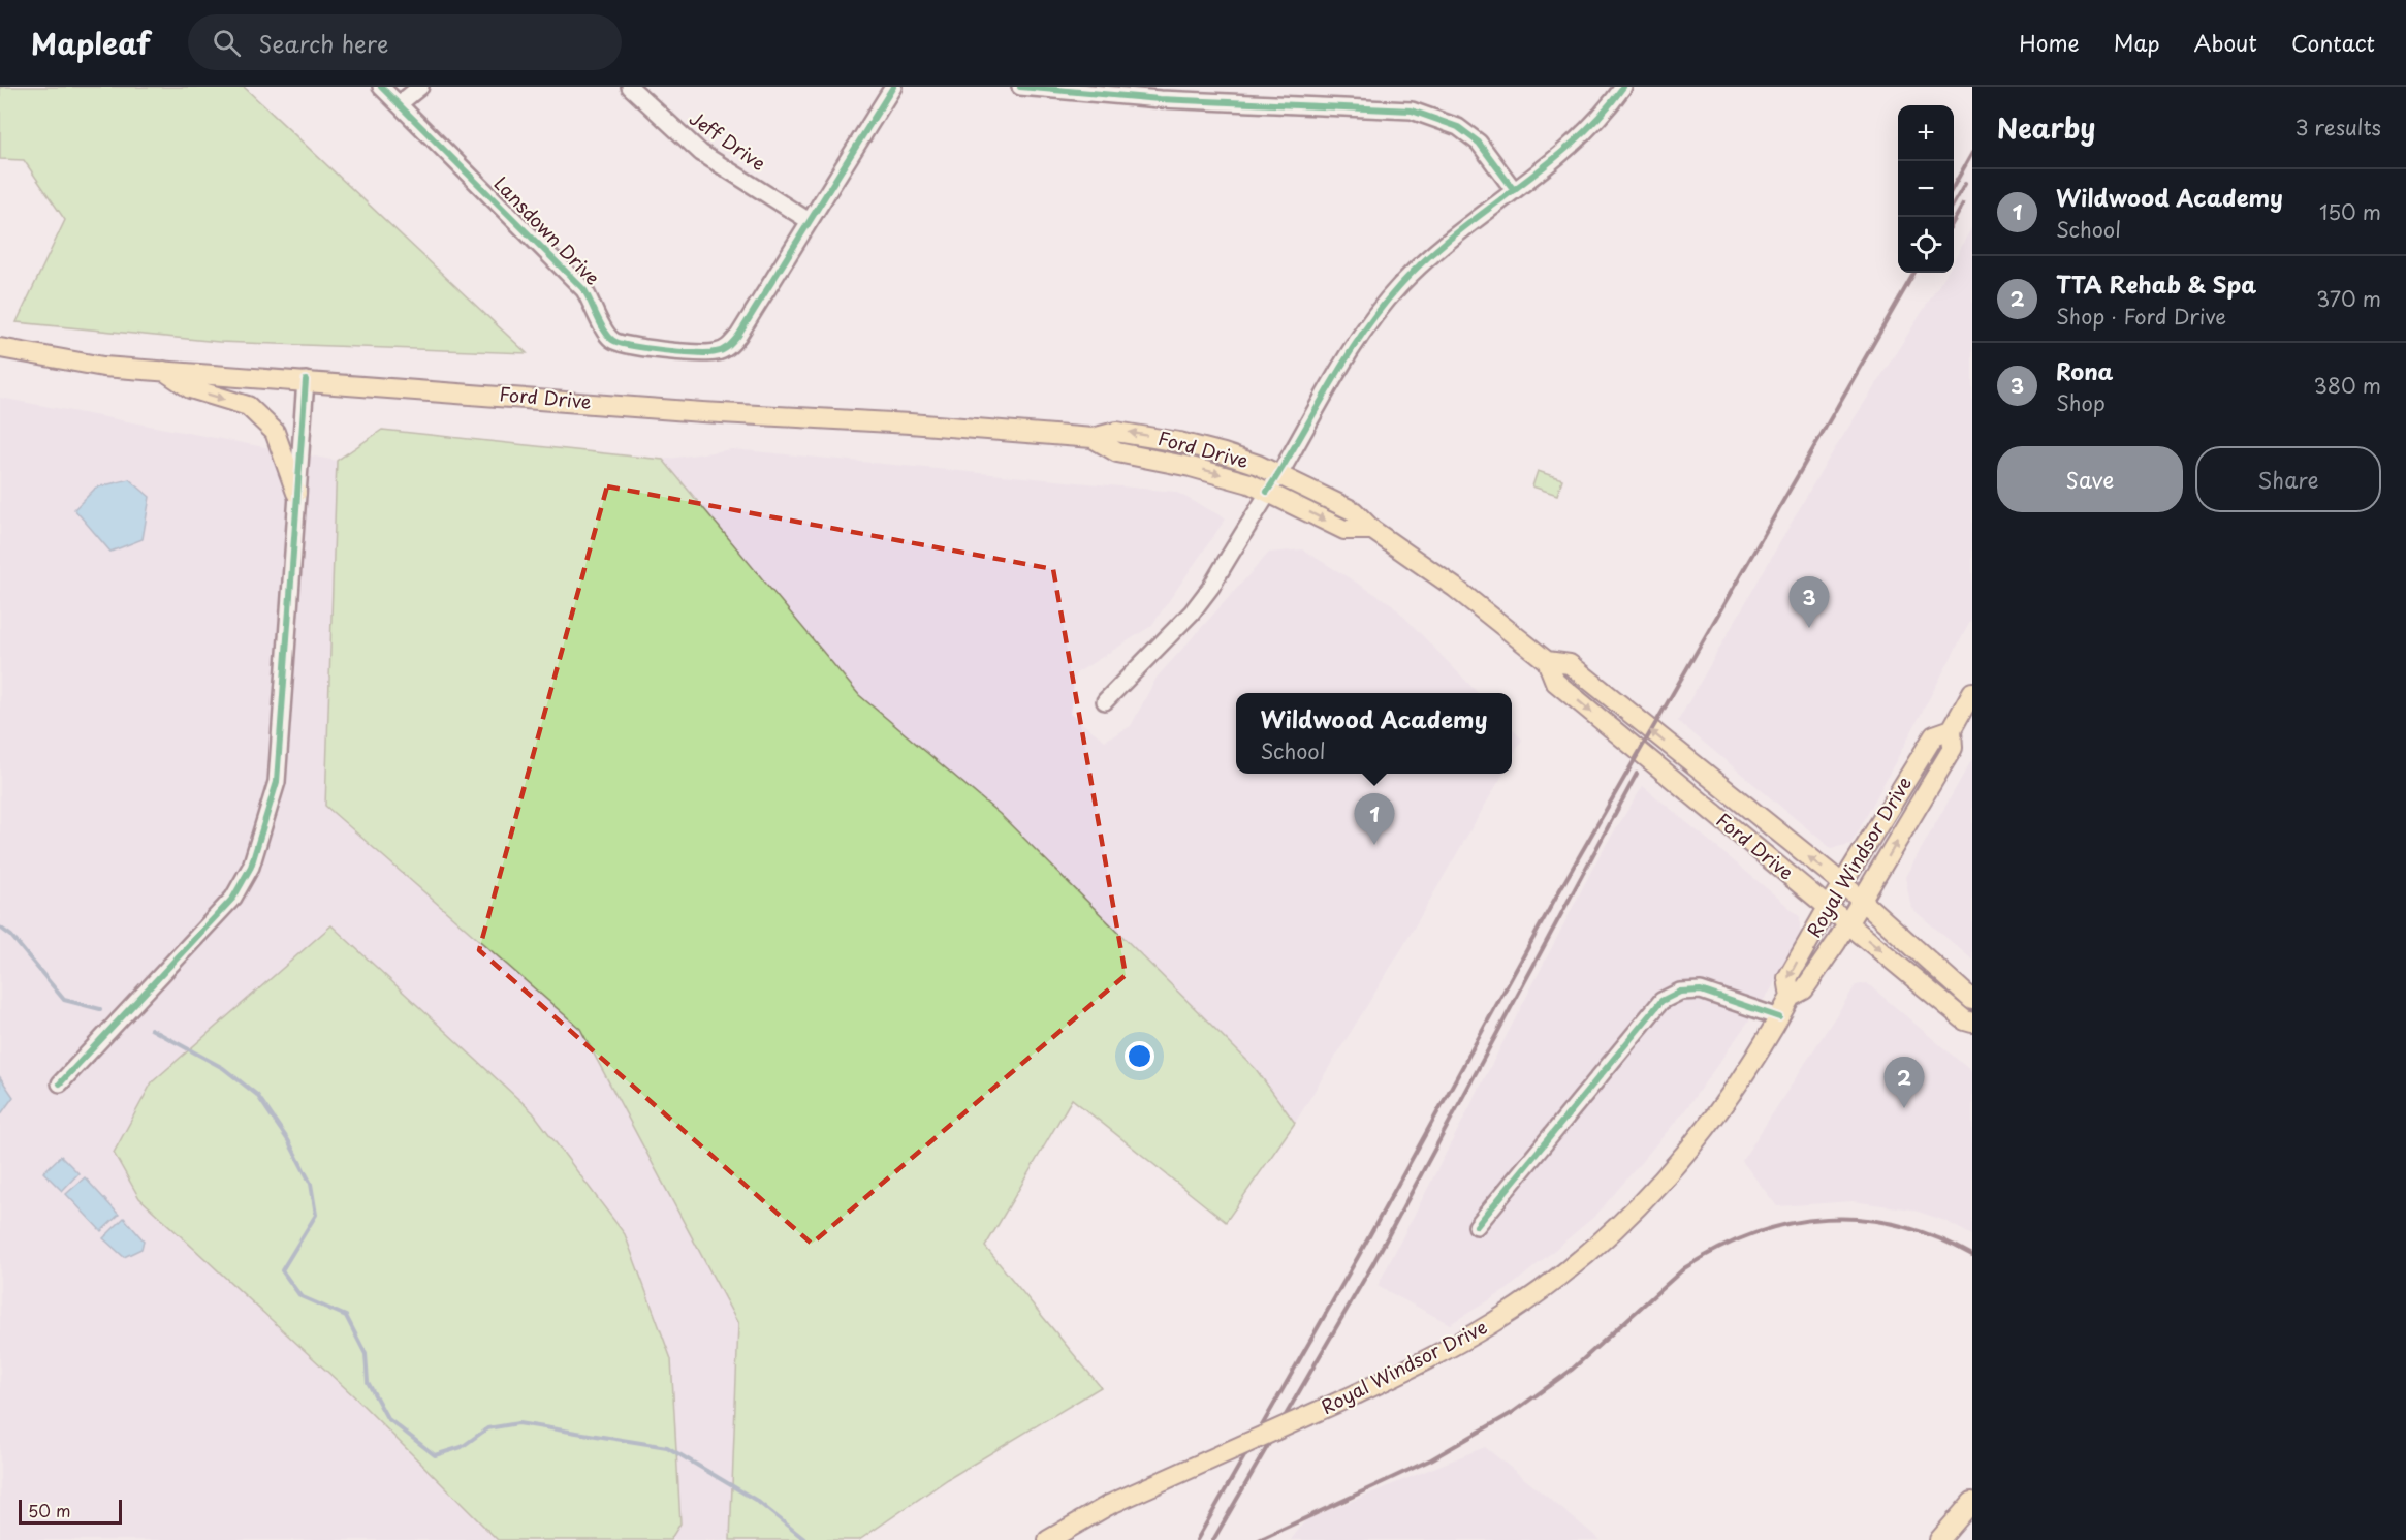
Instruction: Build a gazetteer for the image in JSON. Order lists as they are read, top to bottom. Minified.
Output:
{"streets":{"main road":["Ford Drive","Royal Windsor Drive"],"street":["Jeff Drive","Lansdown Drive"]},"crossings":[["Jeff Drive","Lansdown Drive"],["Ford Drive","Royal Windsor Drive"]],"scale_bar":"50 m","page":{"header":"Mapleaf","search":"Search here","nav":["Home","Map","About","Contact"],"heading":["Nearby","3 results"],"map_buttons":["+","−"],"list":[{"mark":"1","name":"Wildwood Academy","note":"School","value":"150 m"},{"mark":"2","name":"TTA Rehab & Spa","note":"Shop · Ford Drive","value":"370 m"},{"mark":"3","name":"Rona","note":"Shop","value":"380 m"}],"buttons":["Save","Share"],"pins":["3","1","2"],"popup":["Wildwood Academy","School"],"scale":"50 m"}}
